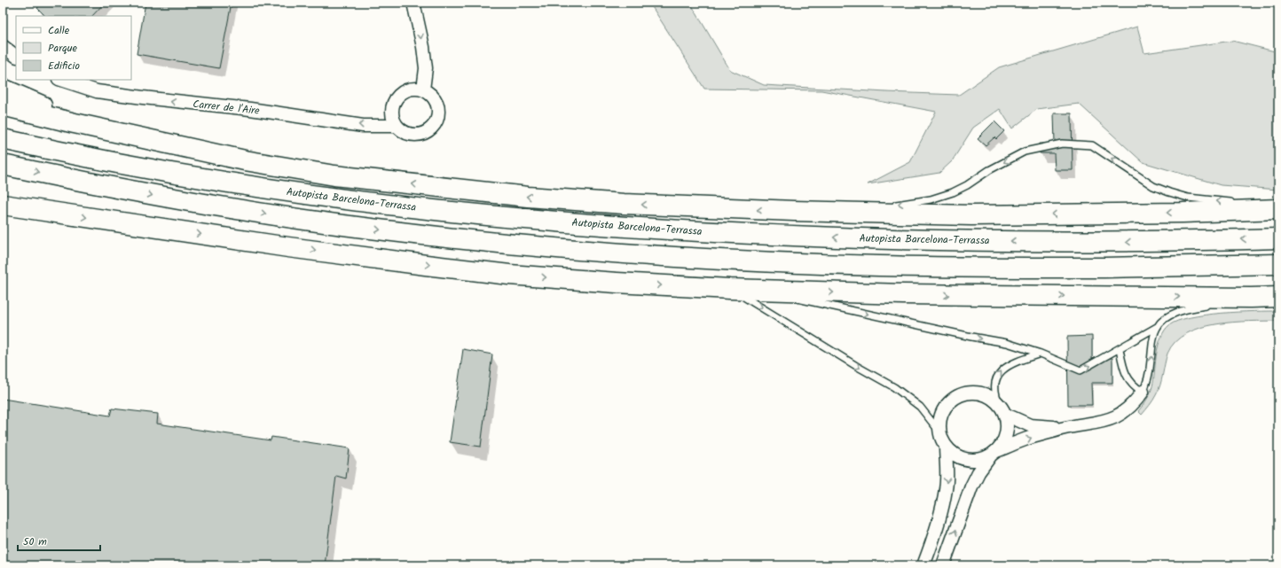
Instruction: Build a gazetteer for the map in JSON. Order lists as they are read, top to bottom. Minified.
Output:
{"streets":{"highway":["Autopista Barcelona-Terrassa"],"street":["Carrer de l'Aire"]},"one_way":["Carrer de l'Aire"],"legend":["Calle","Parque","Edificio"],"scale_bar":"50 m"}
